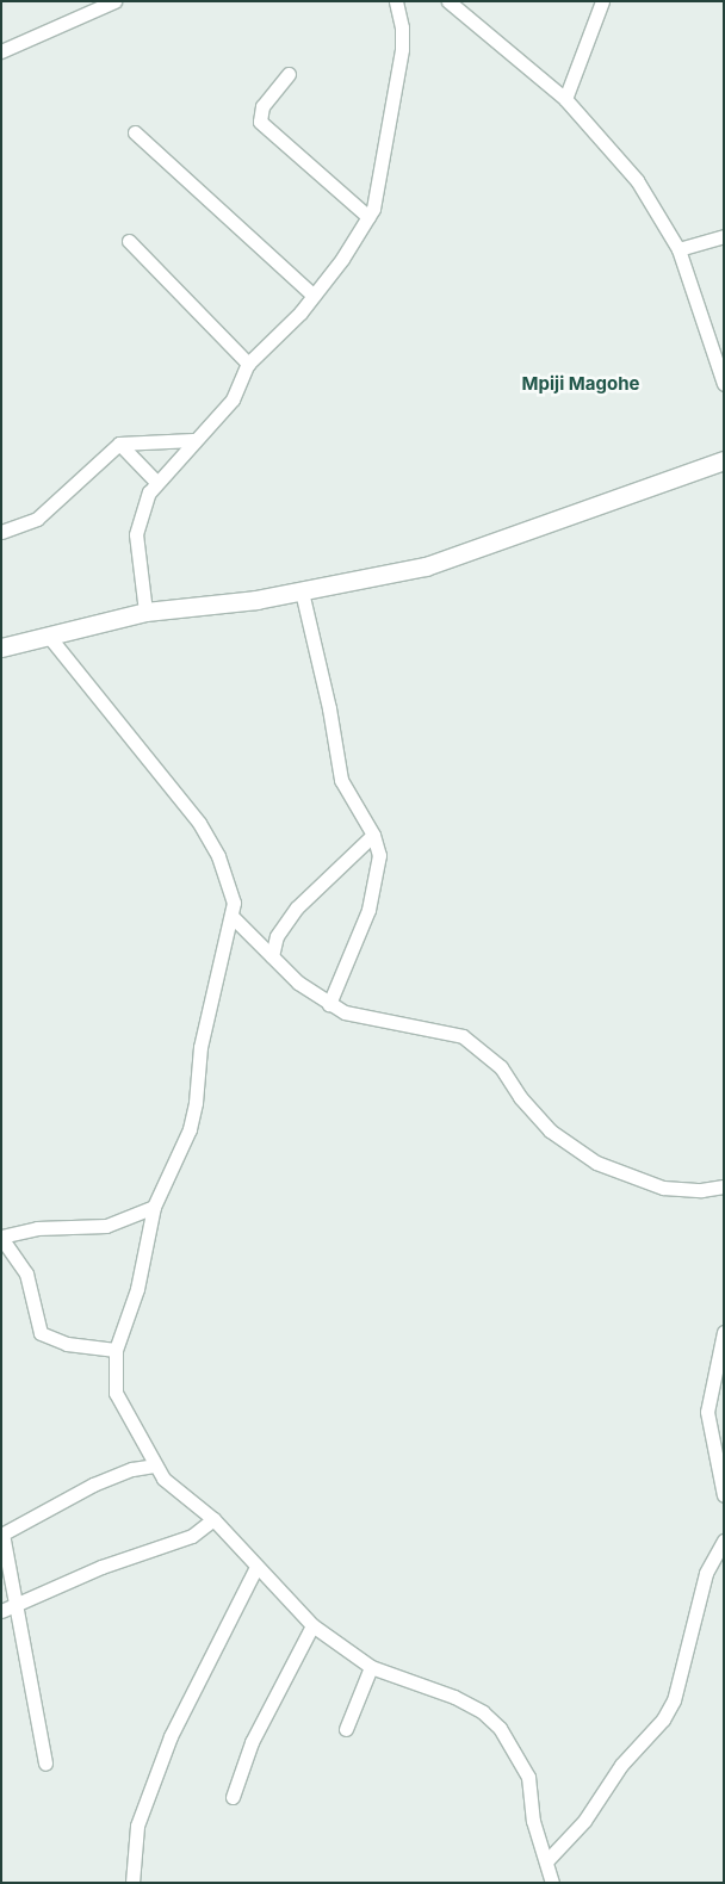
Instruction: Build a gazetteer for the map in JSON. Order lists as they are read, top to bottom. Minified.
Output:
{"districts":["Mpiji Magohe"]}
